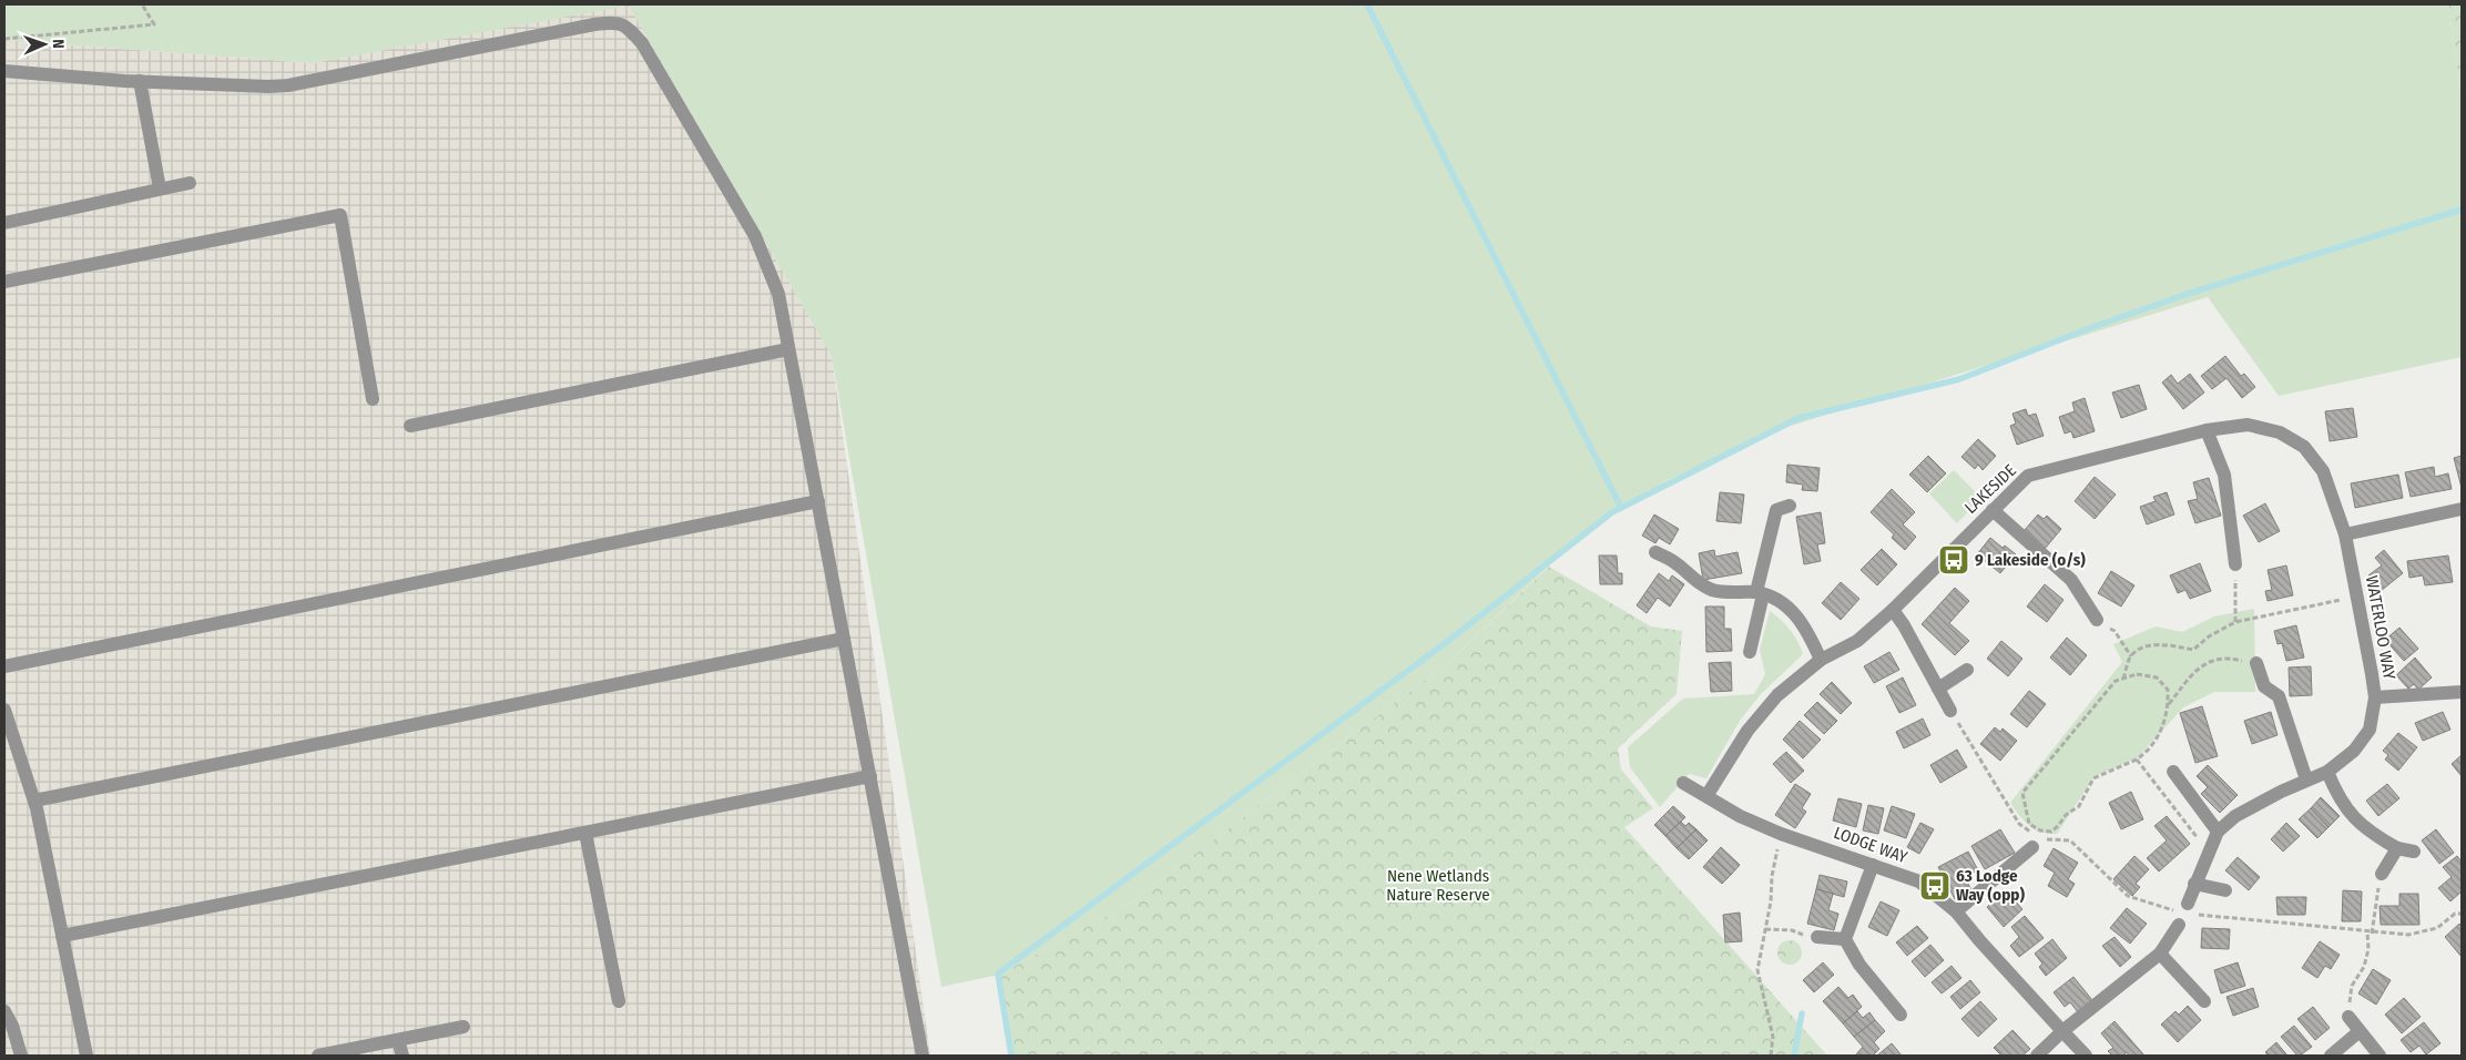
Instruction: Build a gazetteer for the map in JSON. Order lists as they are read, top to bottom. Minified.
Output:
{"streets":{"street":["LAKESIDE","WATERLOO WAY","LODGE WAY"]},"crossings":[["LAKESIDE","WATERLOO WAY"],["LAKESIDE","LODGE WAY"]],"parks":["Nene Wetlands Nature Reserve"],"places":{"bus stop":["9 Lakeside (o/s)","63 Lodge Way (opp)"]},"north":"right"}
